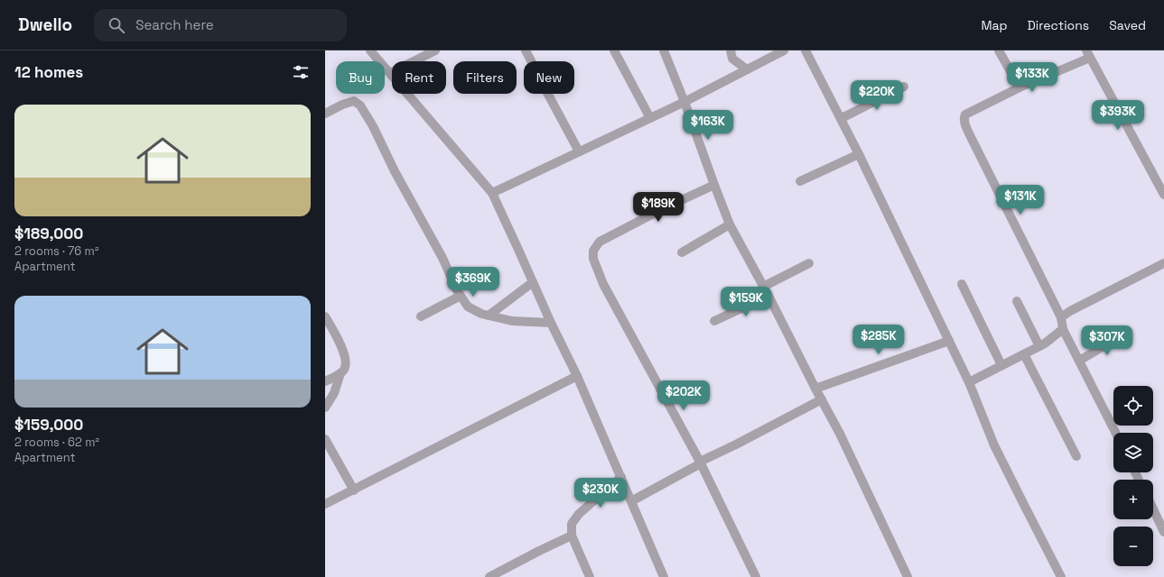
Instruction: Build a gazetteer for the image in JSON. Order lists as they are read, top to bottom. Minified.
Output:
{"page":{"header":"Dwello","search":"Search here","nav":["Map","Directions","Saved"],"heading":"12 homes","chip":["Buy","Rent","Filters","New"],"price":["$133K","$220K","$393K","$163K","$131K","$189K","$369K","$159K","$285K","$307K","$202K","$230K"],"list":[{"name":"$189,000","note":"2 rooms · 76 m² · Apartment"},{"name":"$159,000","note":"2 rooms · 62 m² · Apartment"}],"map_buttons":["+","−"]}}
